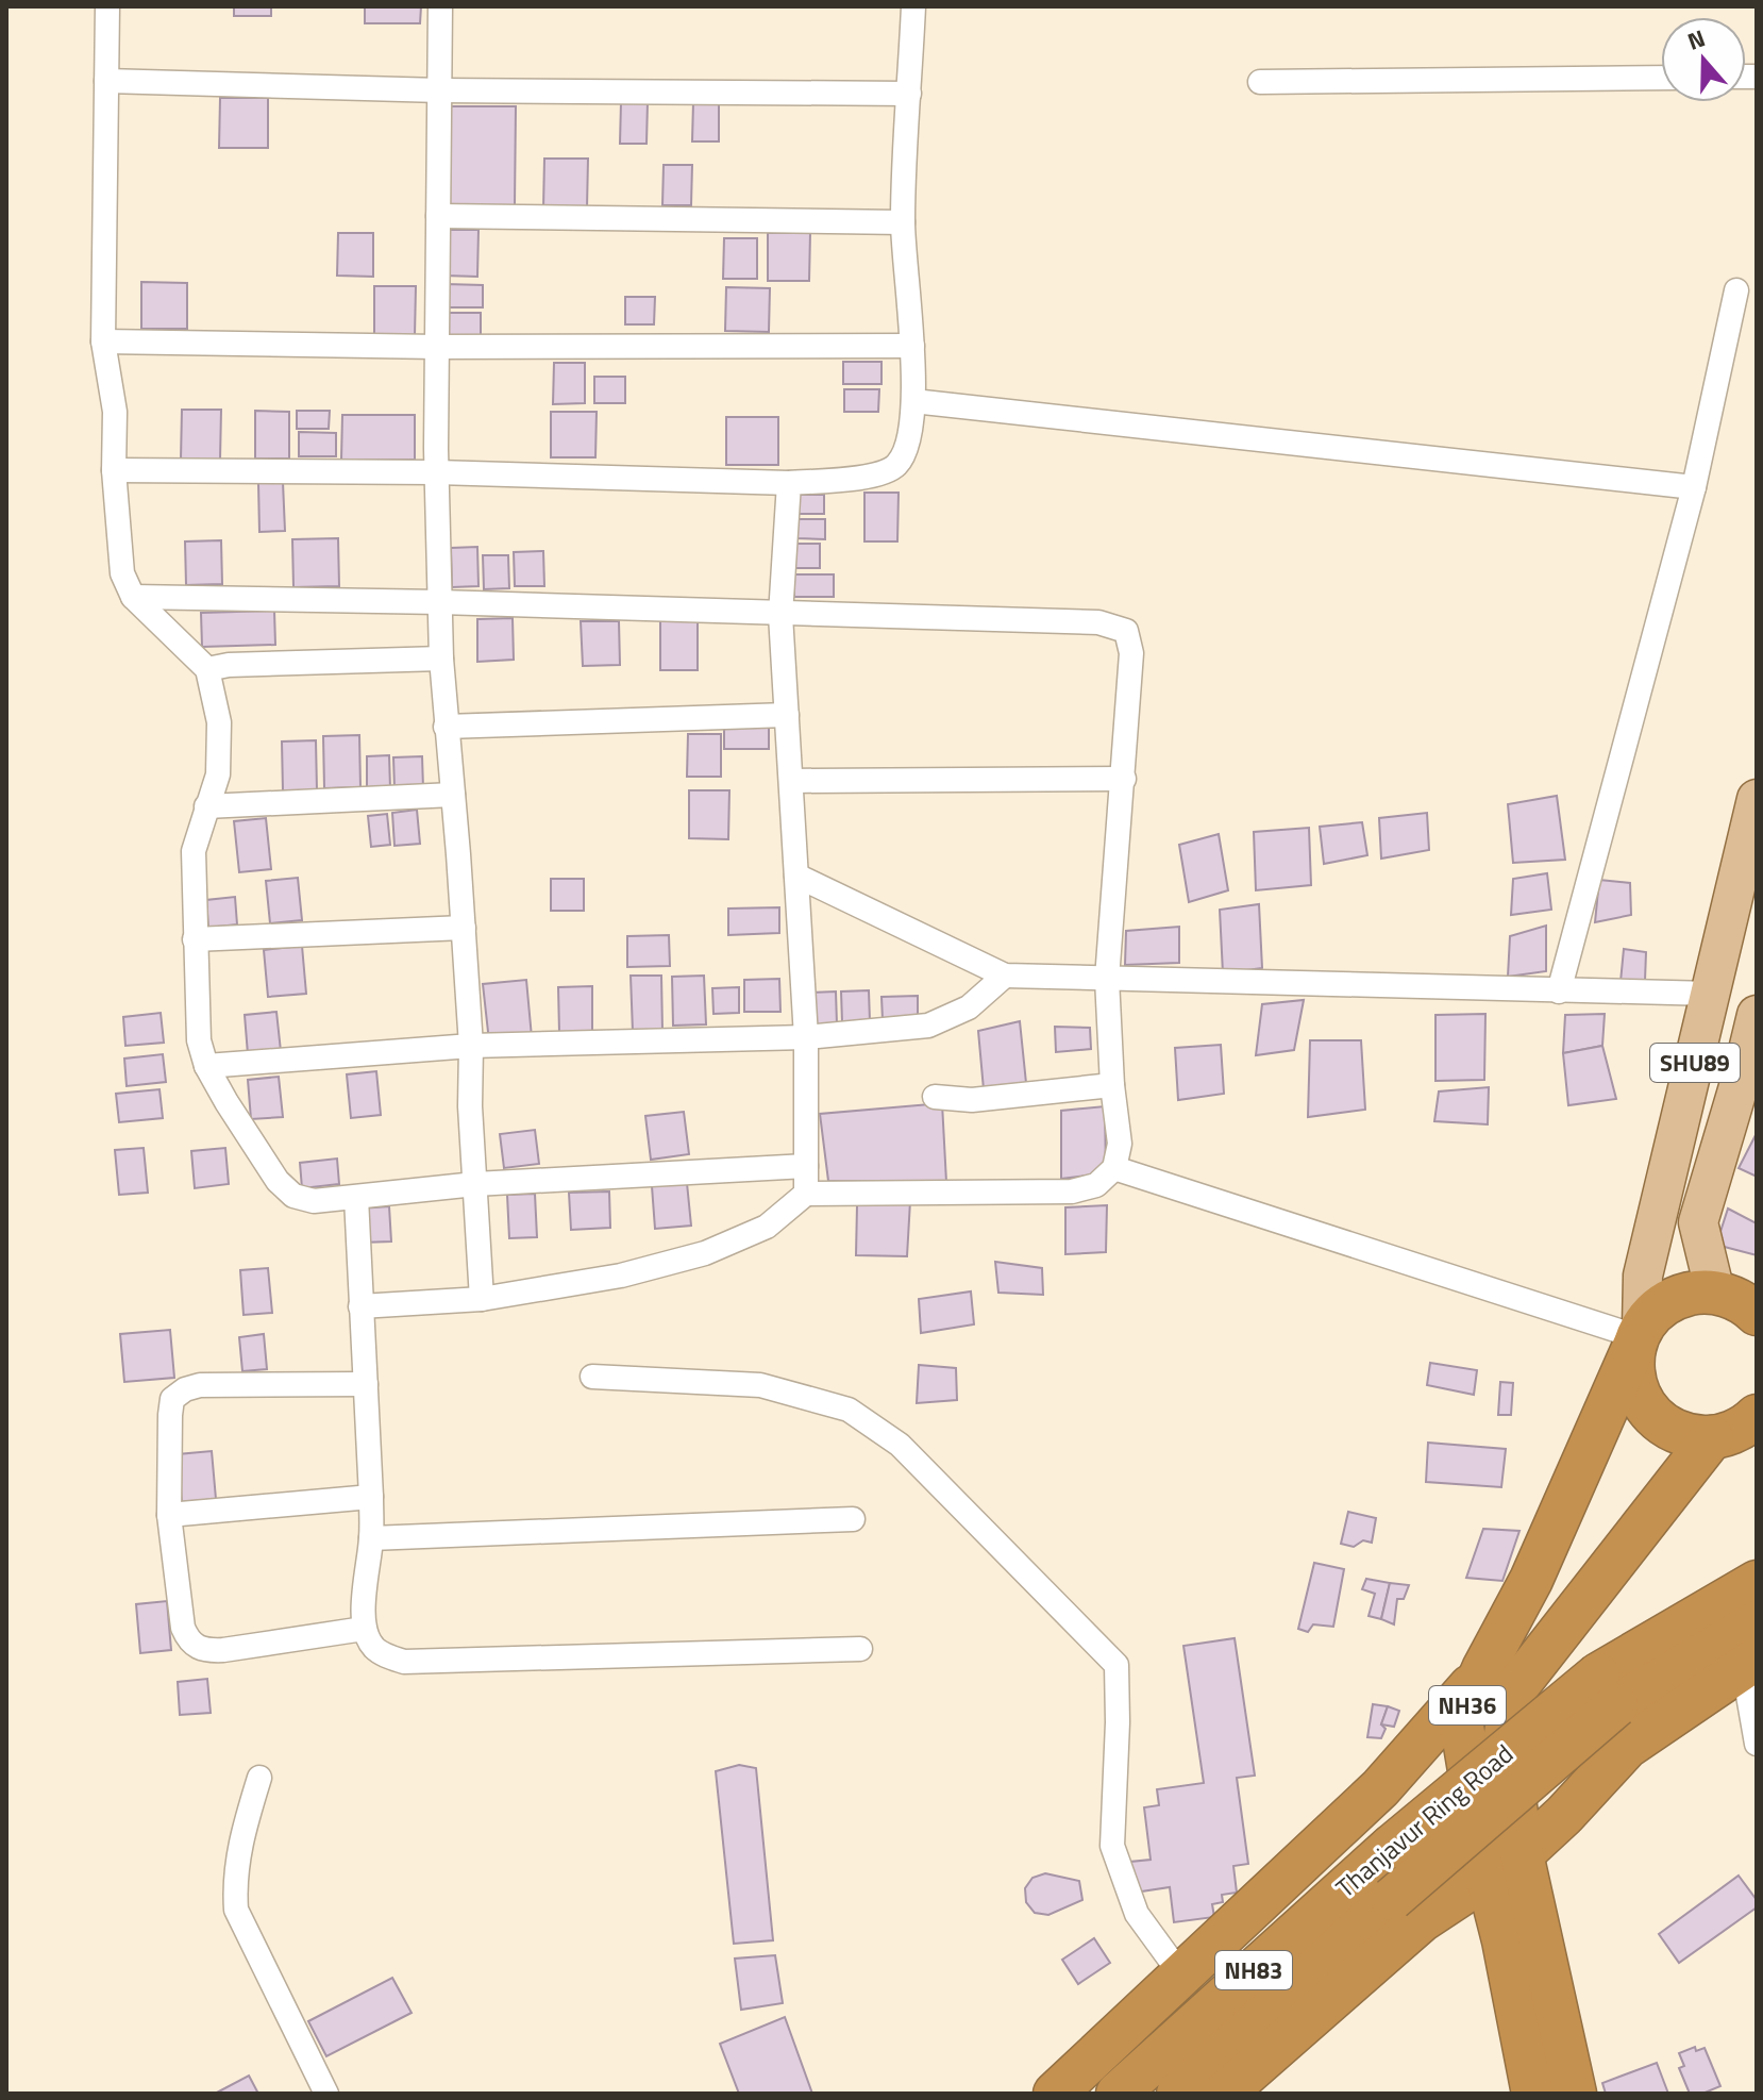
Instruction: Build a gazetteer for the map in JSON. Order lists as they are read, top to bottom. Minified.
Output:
{"streets":{"highway":["NH36","Thanjavur Ring Road","NH83"],"main road":["SHU89"]},"crossings":[["SHU89","NH36"]],"north":"top"}
